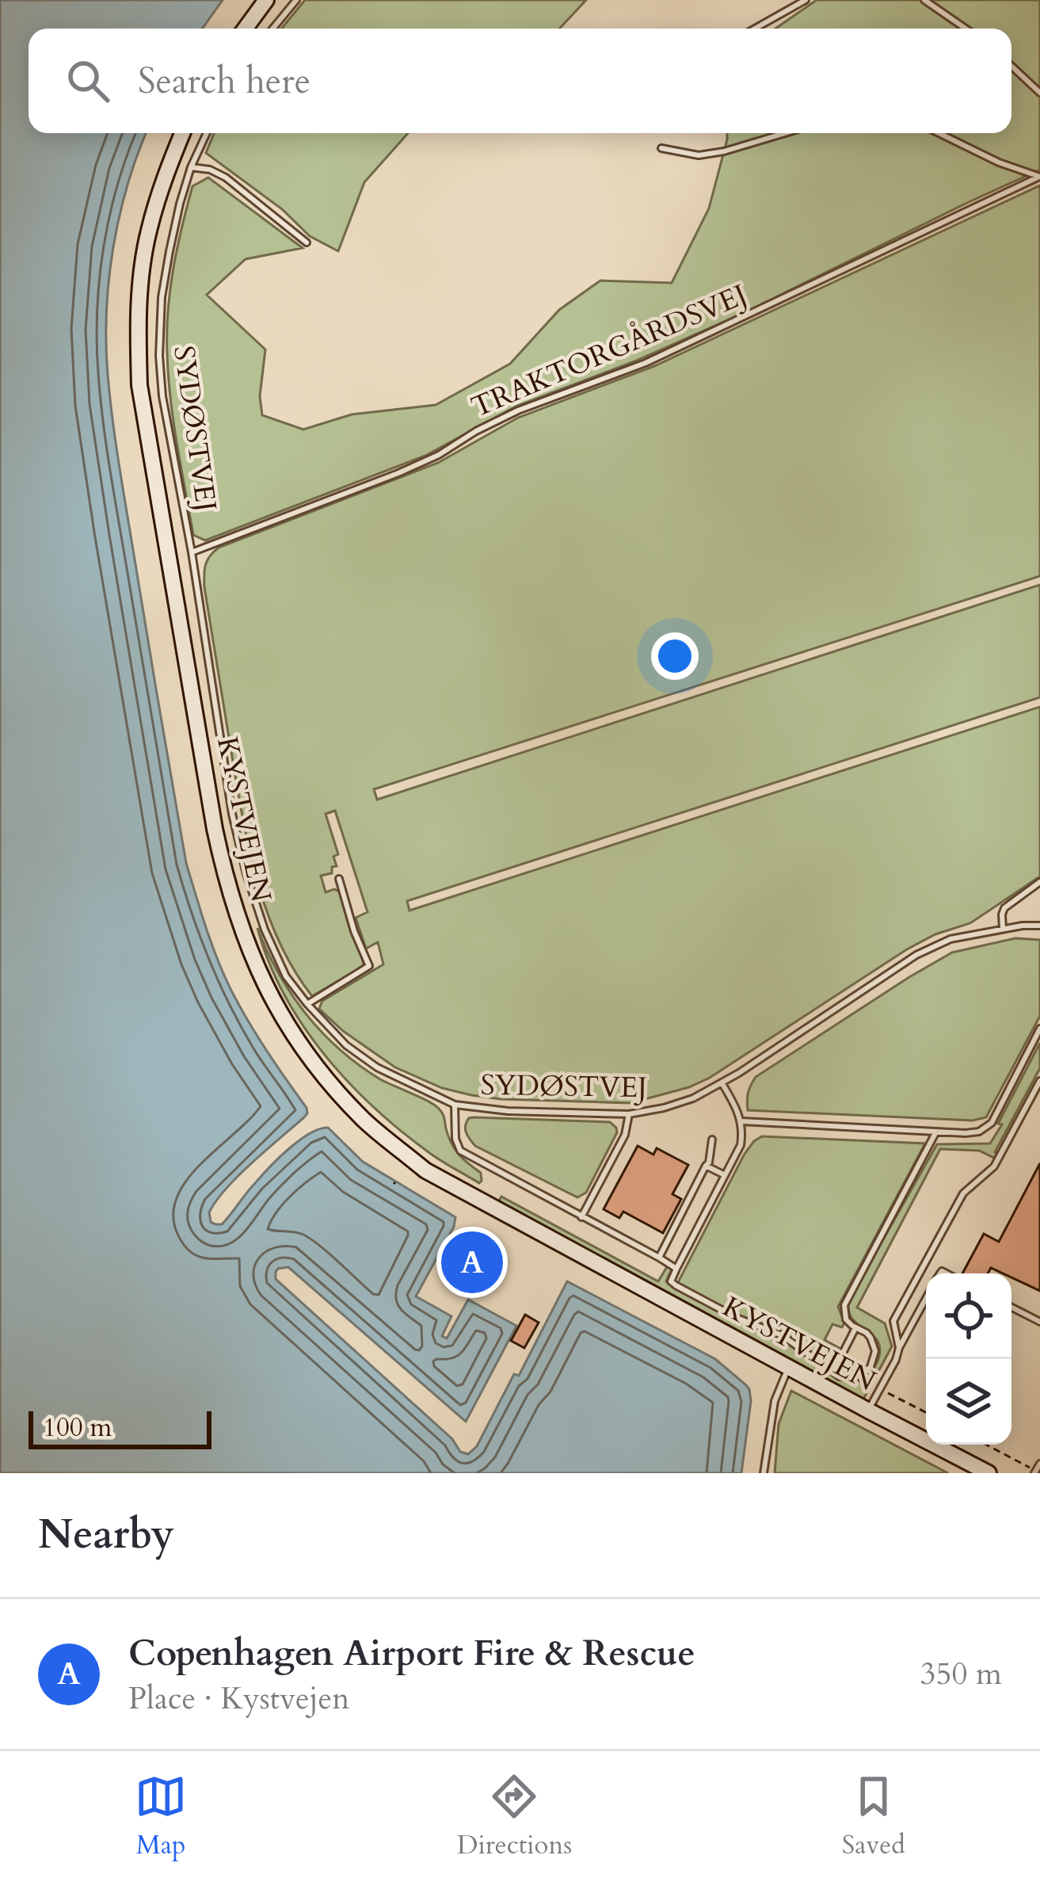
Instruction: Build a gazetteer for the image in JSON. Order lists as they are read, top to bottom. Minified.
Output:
{"streets":{"street":["KYSTVEJEN"],"lane":["TRAKTORGÅRDSVEJ","SYDØSTVEJ"]},"crossings":[["TRAKTORGÅRDSVEJ","SYDØSTVEJ"]],"scale_bar":"100 m","page":{"search":"Search here","pins":"A","scale":"100 m","heading":"Nearby","list":[{"mark":"A","name":"Copenhagen Airport Fire & Rescue","note":"Place · Kystvejen","value":"350 m"}],"nav":["Map","Directions","Saved"]}}
